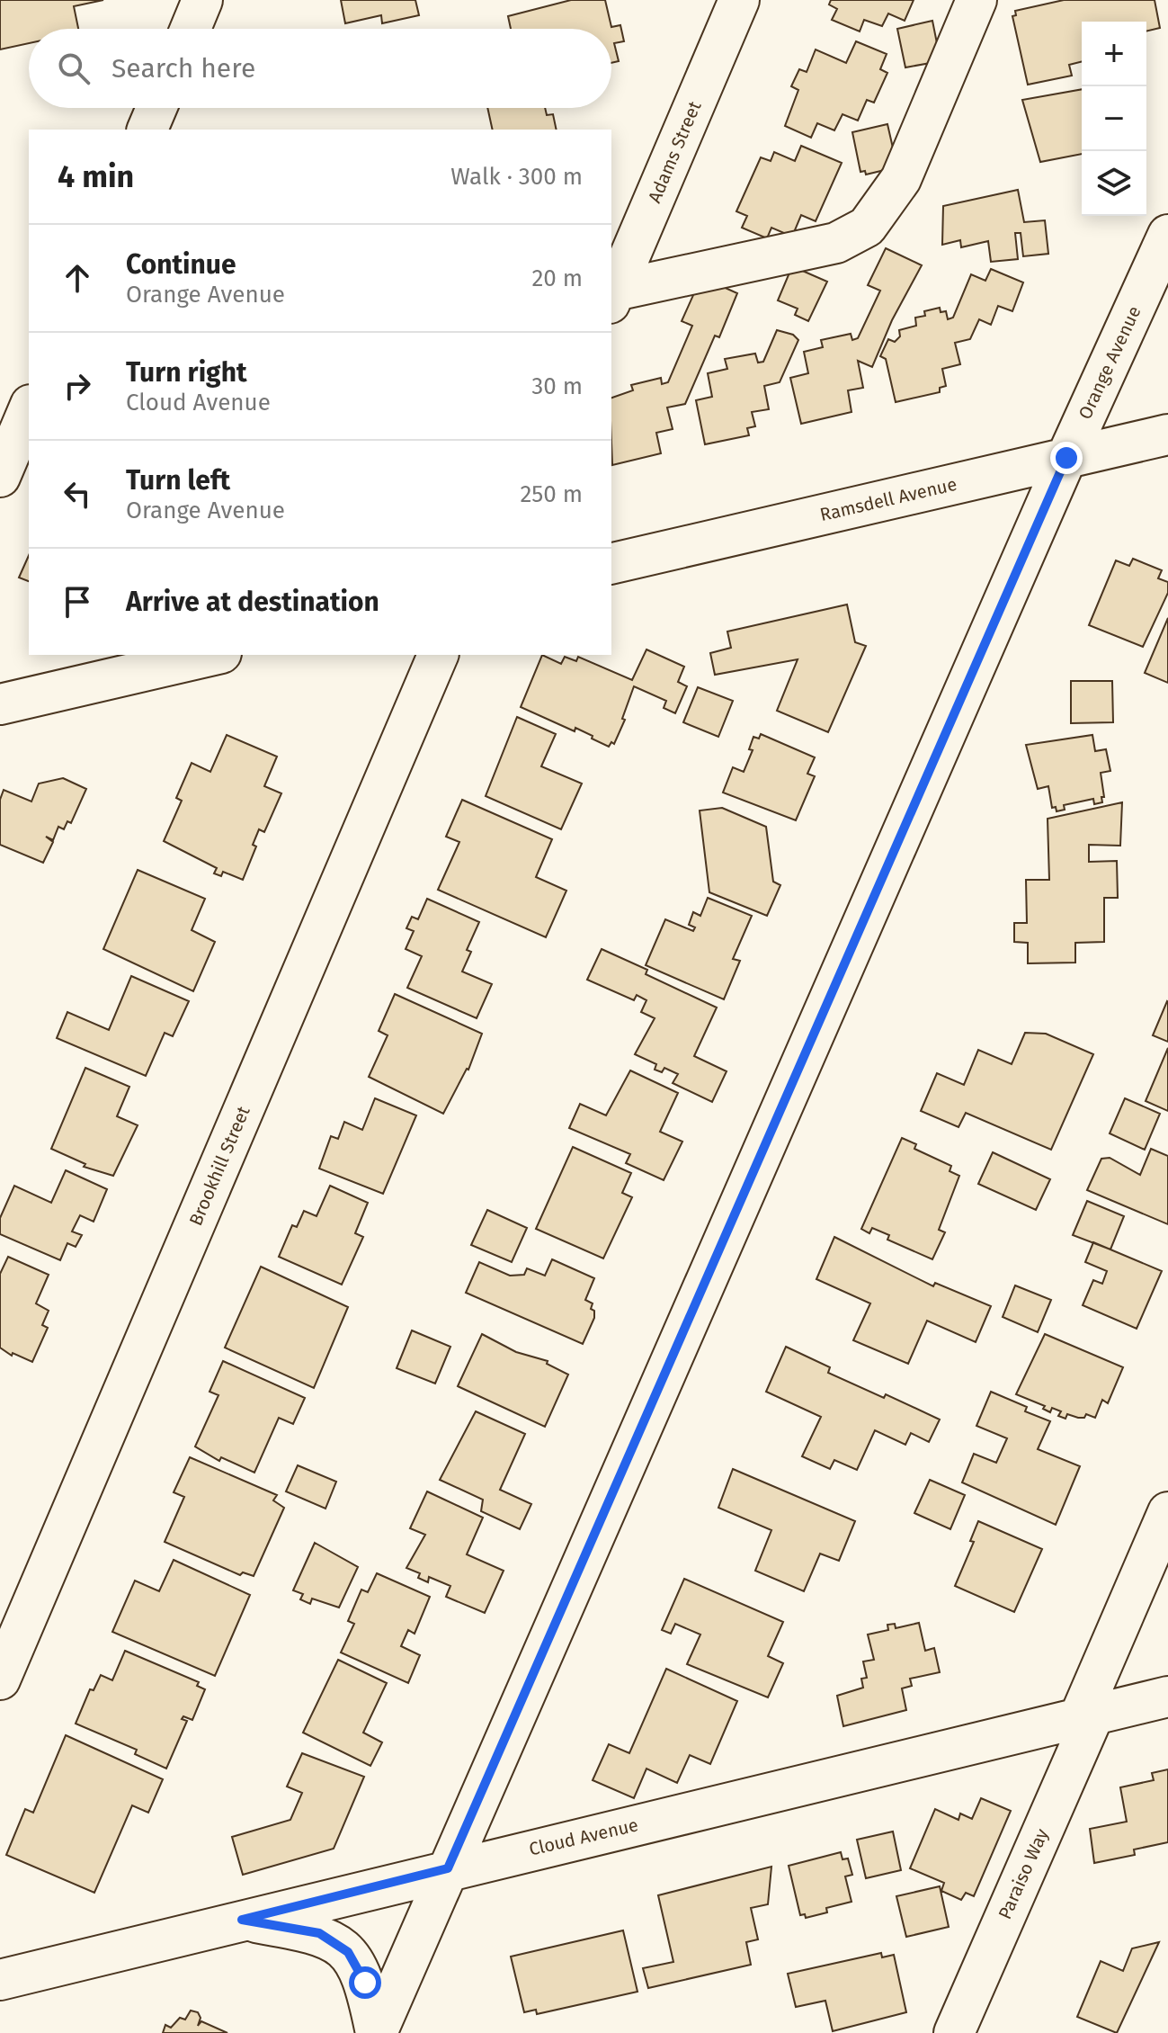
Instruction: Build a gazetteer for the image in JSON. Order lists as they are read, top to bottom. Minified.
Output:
{"streets":{"street":["Adams Street","Orange Avenue","Ramsdell Avenue","Brookhill Street","Cloud Avenue","Paraiso Way"]},"crossings":[["Orange Avenue","Ramsdell Avenue"],["Orange Avenue","Cloud Avenue"],["Cloud Avenue","Paraiso Way"]],"page":{"map_buttons":["+","−"],"search":"Search here","heading":["4 min","Walk · 300 m"],"list":[["Continue","Orange Avenue","20 m"],["Turn right","Cloud Avenue","30 m"],["Turn left","Orange Avenue","250 m"],"Arrive at destination"]}}
